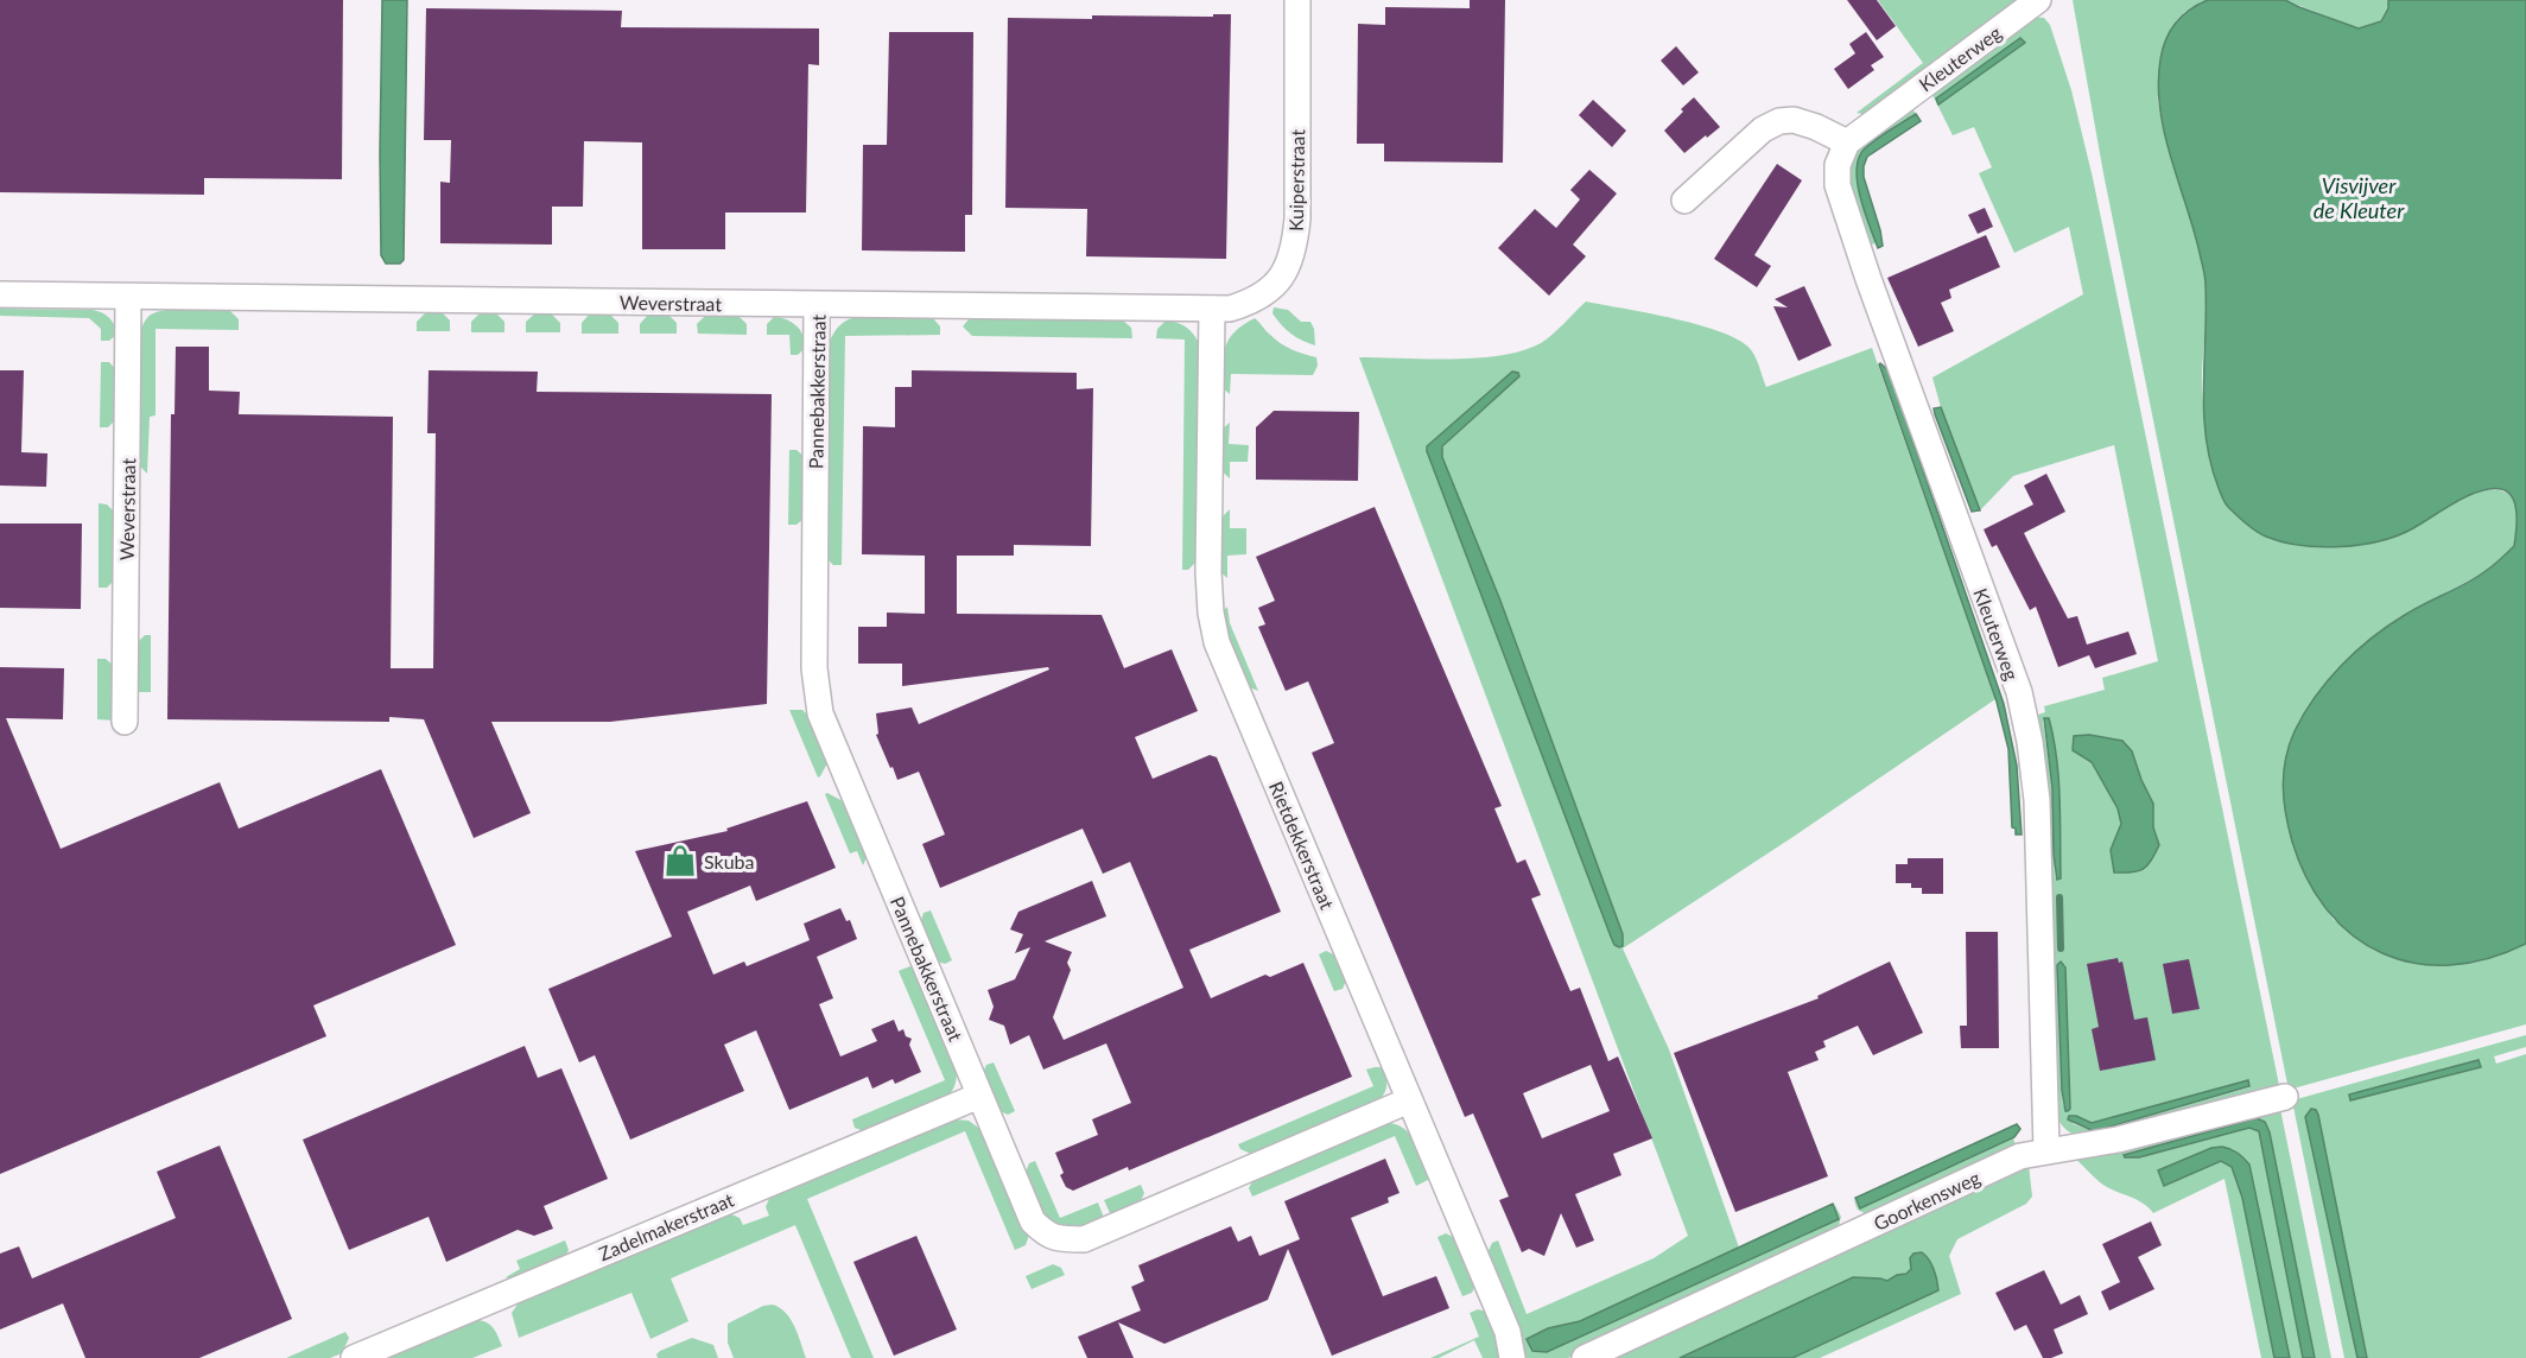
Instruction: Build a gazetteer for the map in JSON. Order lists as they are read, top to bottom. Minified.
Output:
{"streets":{"street":["Kleuterweg","Kuiperstraat","Weverstraat","Pannebakkerstraat","Rietdekkerstraat","Goorkensweg","Zadelmakerstraat"]},"crossings":[["Kleuterweg","Goorkensweg"],["Kuiperstraat","Weverstraat"],["Kuiperstraat","Rietdekkerstraat"],["Weverstraat","Pannebakkerstraat"],["Weverstraat","Rietdekkerstraat"],["Pannebakkerstraat","Rietdekkerstraat"],["Pannebakkerstraat","Zadelmakerstraat"]],"water":["Visvijver de Kleuter"],"places":{"shop":["Skuba"]}}
